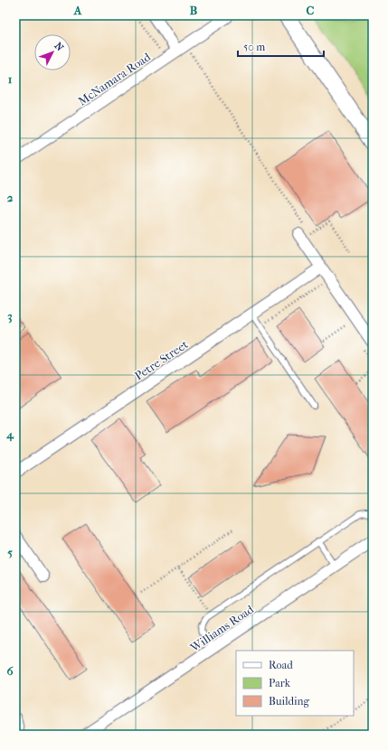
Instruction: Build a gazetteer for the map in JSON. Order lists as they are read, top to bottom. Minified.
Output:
{"streets":{"street":["McNamara Road","Petre Street","Williams Road"]},"legend":["Road","Park","Building"],"scale_bar":"50 m","north":"top right","grid":{"columns":["A","B","C"],"rows":["1","2","3","4","5","6"]}}
